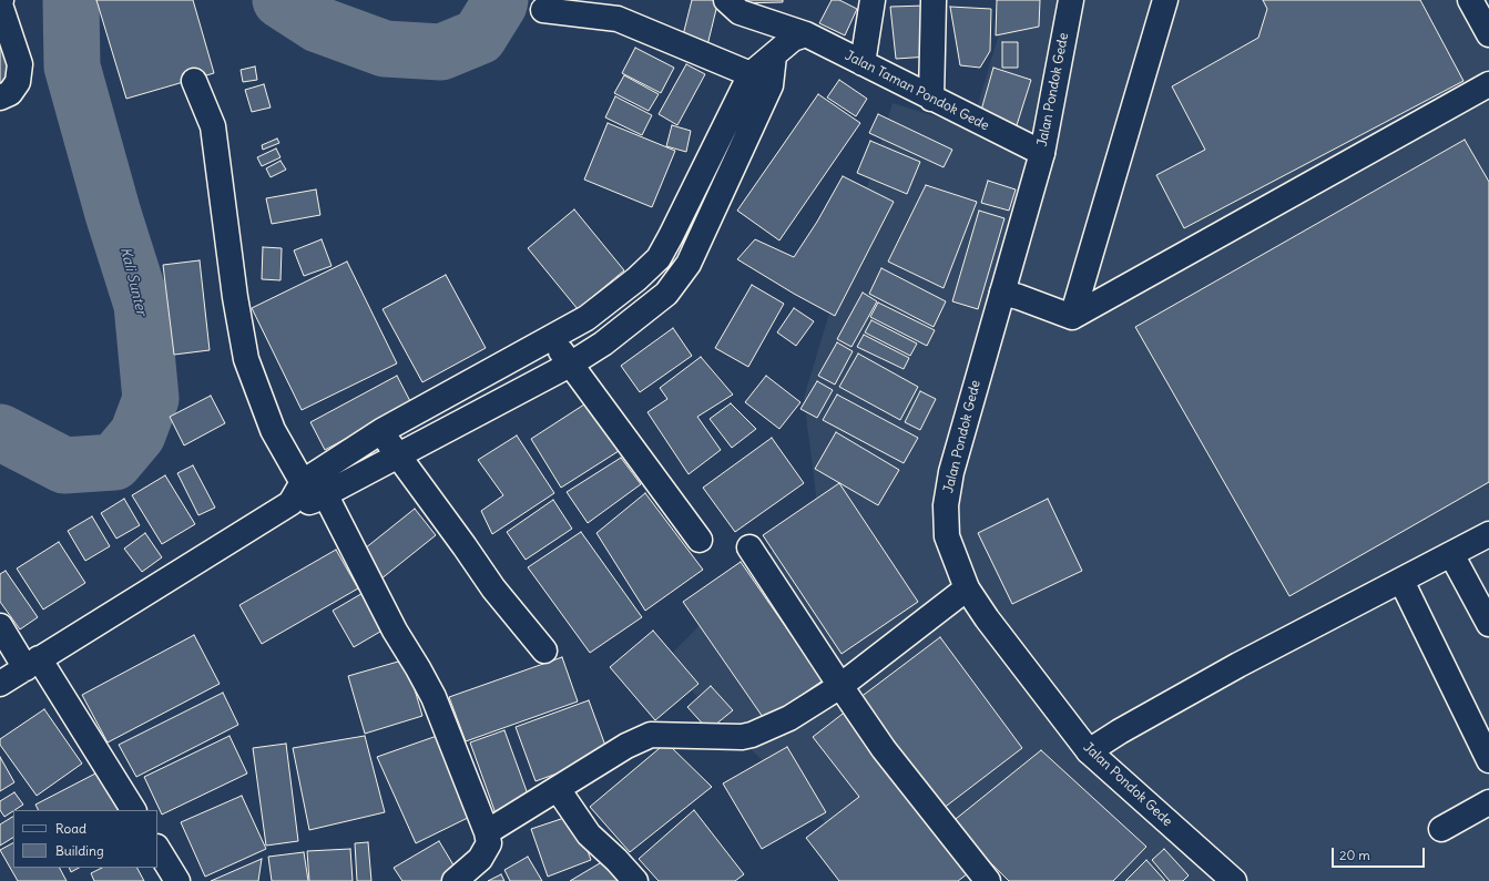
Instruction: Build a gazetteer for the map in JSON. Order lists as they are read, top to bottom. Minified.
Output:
{"streets":{"street":["Jalan Pondok Gede","Jalan Taman Pondok Gede"]},"crossings":[["Jalan Pondok Gede","Jalan Taman Pondok Gede"]],"water":["Kali Sunter"],"legend":["Road","Building"],"scale_bar":"20 m"}
